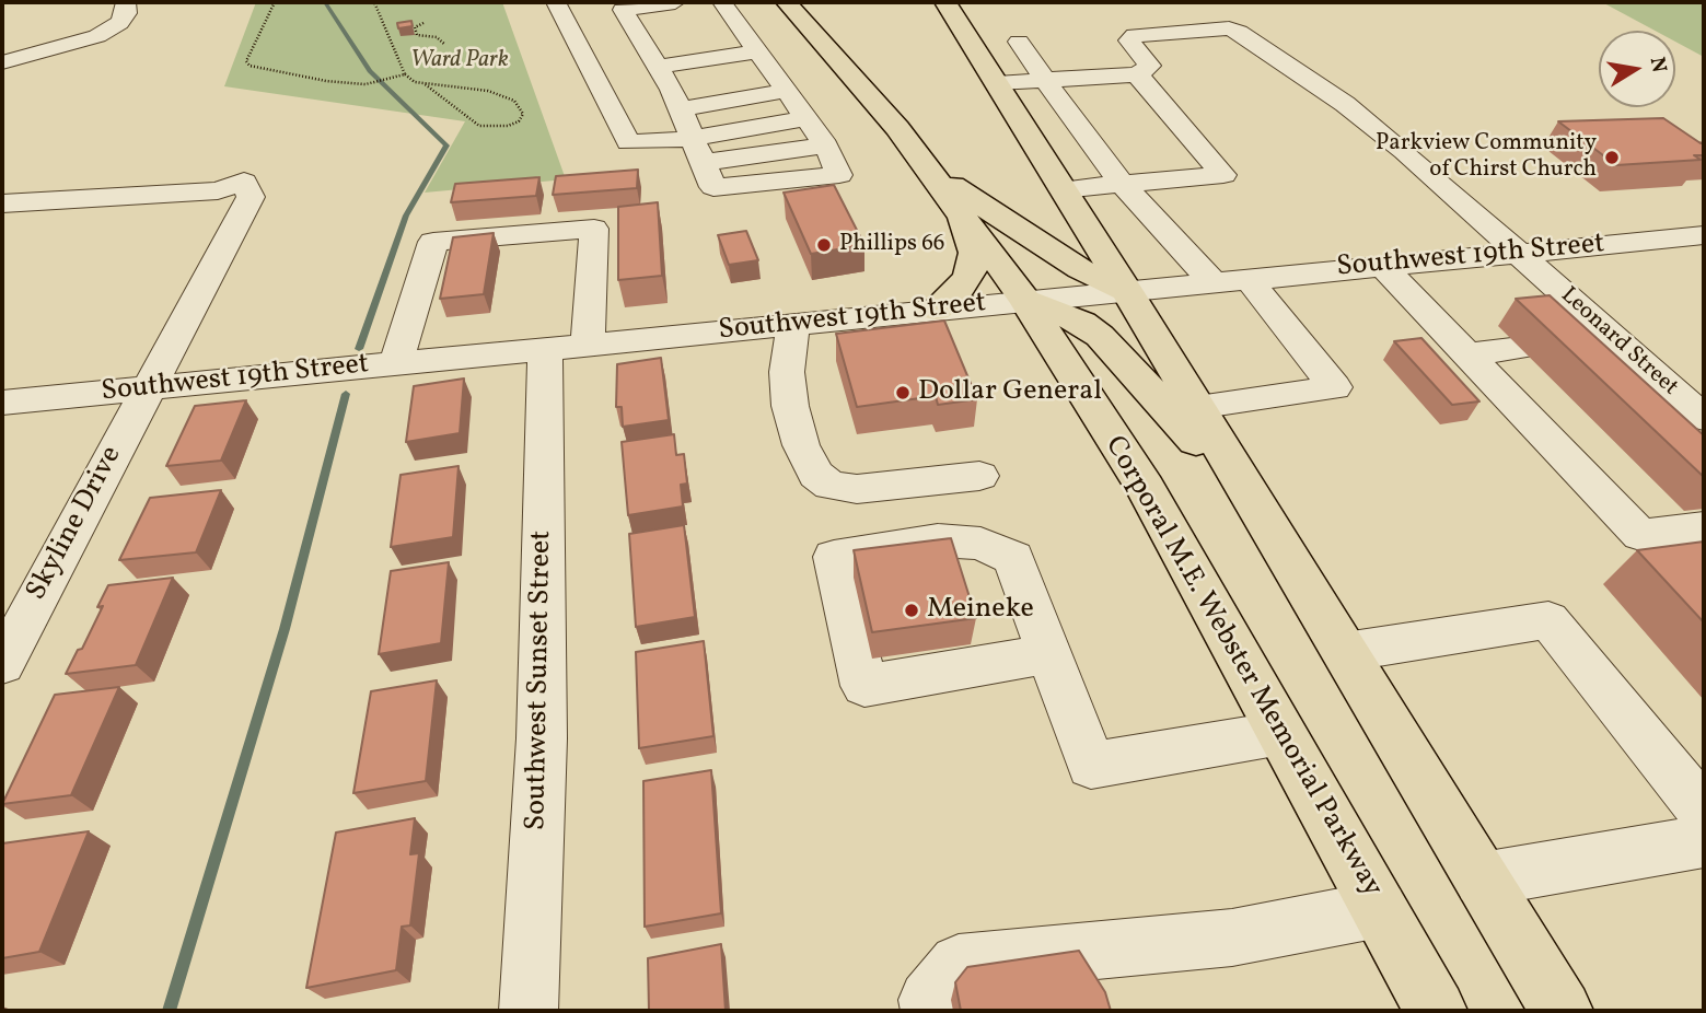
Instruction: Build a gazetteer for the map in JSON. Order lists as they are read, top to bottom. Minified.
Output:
{"streets":{"main road":["Corporal M.E. Webster Memorial Parkway"],"street":["Southwest 19th Street","Leonard Street","Skyline Drive","Southwest Sunset Street"]},"crossings":[["Southwest 19th Street","Leonard Street"],["Southwest 19th Street","Skyline Drive"],["Southwest 19th Street","Corporal M.E. Webster Memorial Parkway"],["Southwest 19th Street","Southwest Sunset Street"]],"parks":["Ward Park"],"places":["Parkview Community of Chirst Church","Phillips 66","Dollar General","Meineke"],"north":"right"}
